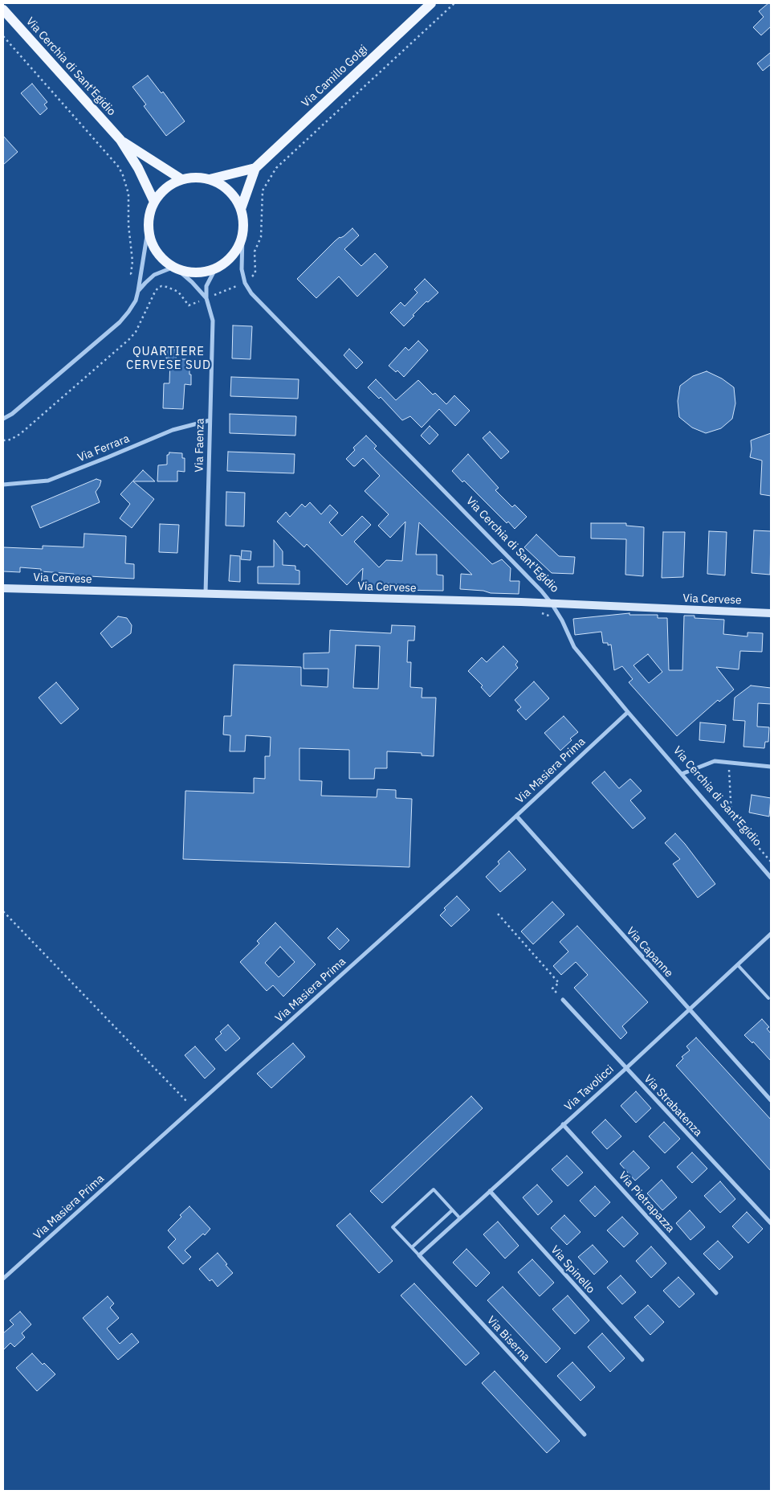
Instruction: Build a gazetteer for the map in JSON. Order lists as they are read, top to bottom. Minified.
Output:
{"streets":{"main road":["Via Cerchia di Sant'Egidio","Via Camillo Golgi","Via Cervese"],"street":["Via Faenza","Via Ferrara","Via Masiera Prima","Via Capanne","Via Tavolicci","Via Strabatenza","Via Pietrapazza","Via Spinello","Via Biserna"]},"crossings":[["Via Cerchia di Sant'Egidio","Via Camillo Golgi"],["Via Cerchia di Sant'Egidio","Via Cervese"],["Via Cerchia di Sant'Egidio","Via Masiera Prima"],["Via Faenza","Via Ferrara"],["Via Faenza","Via Cervese"],["Via Masiera Prima","Via Capanne"],["Via Capanne","Via Tavolicci"],["Via Tavolicci","Via Strabatenza"],["Via Tavolicci","Via Pietrapazza"],["Via Tavolicci","Via Spinello"],["Via Tavolicci","Via Biserna"]],"districts":["QUARTIERE CERVESE SUD"]}
